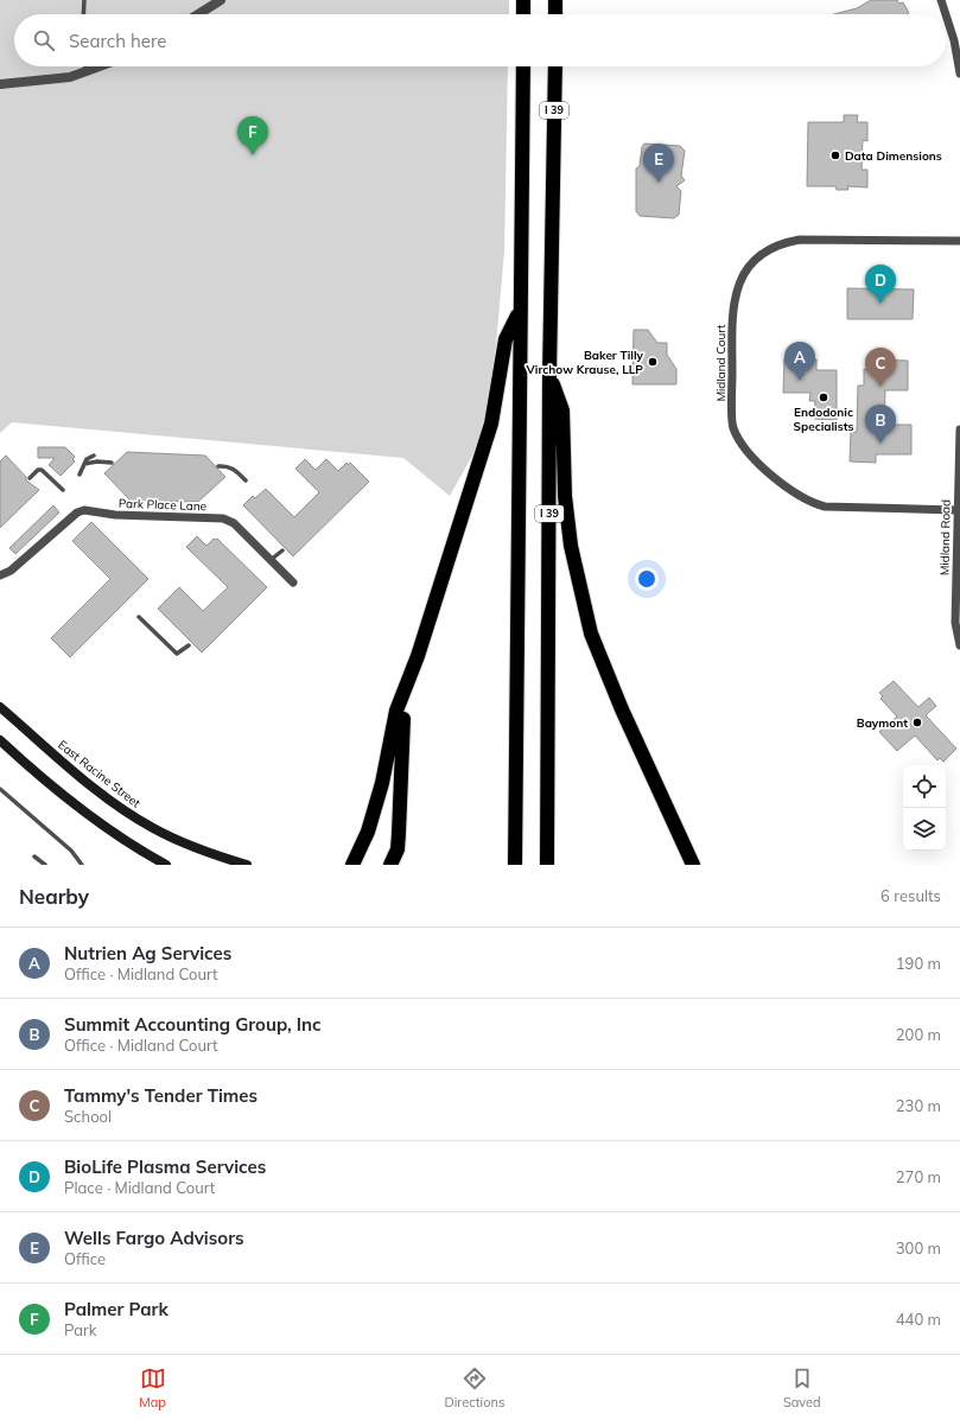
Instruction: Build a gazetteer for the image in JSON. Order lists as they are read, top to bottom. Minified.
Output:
{"streets":{"highway":["I 39"],"main road":["East Racine Street"],"street":["Midland Court","Park Place Lane","Midland Road"]},"crossings":[["Midland Court","Midland Road"]],"places":["Data Dimensions","Baker Tilly Virchow Krause, LLP","Endodonic Specialists","Baymont"],"page":{"search":"Search here","pins":["F","E","D","A","C","B"],"heading":["Nearby","6 results"],"list":[{"mark":"A","name":"Nutrien Ag Services","note":"Office · Midland Court","value":"190 m"},{"mark":"B","name":"Summit Accounting Group, Inc","note":"Office · Midland Court","value":"200 m"},{"mark":"C","name":"Tammy's Tender Times","note":"School","value":"230 m"},{"mark":"D","name":"BioLife Plasma Services","note":"Place · Midland Court","value":"270 m"},{"mark":"E","name":"Wells Fargo Advisors","note":"Office","value":"300 m"},{"mark":"F","name":"Palmer Park","note":"Park","value":"440 m"}],"nav":["Map","Directions","Saved"]}}
